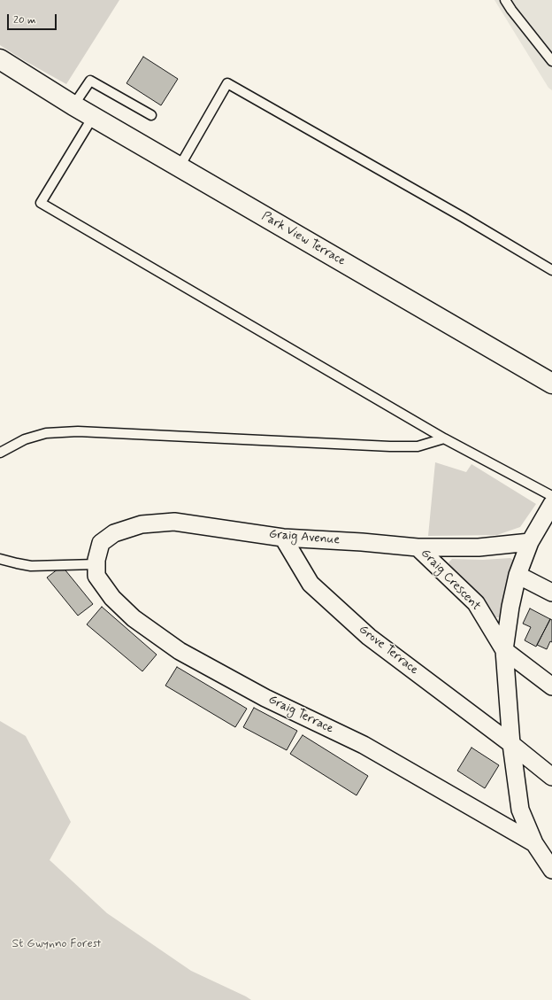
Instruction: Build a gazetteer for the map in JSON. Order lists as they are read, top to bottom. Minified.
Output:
{"streets":{"main road":["Park View Terrace"],"street":["Graig Avenue","Graig Crescent","Grove Terrace","Graig Terrace"]},"crossings":[["Graig Avenue","Graig Crescent"],["Graig Avenue","Grove Terrace"],["Graig Avenue","Graig Terrace"]],"parks":["St Gwynno Forest"],"scale_bar":"20 m"}
